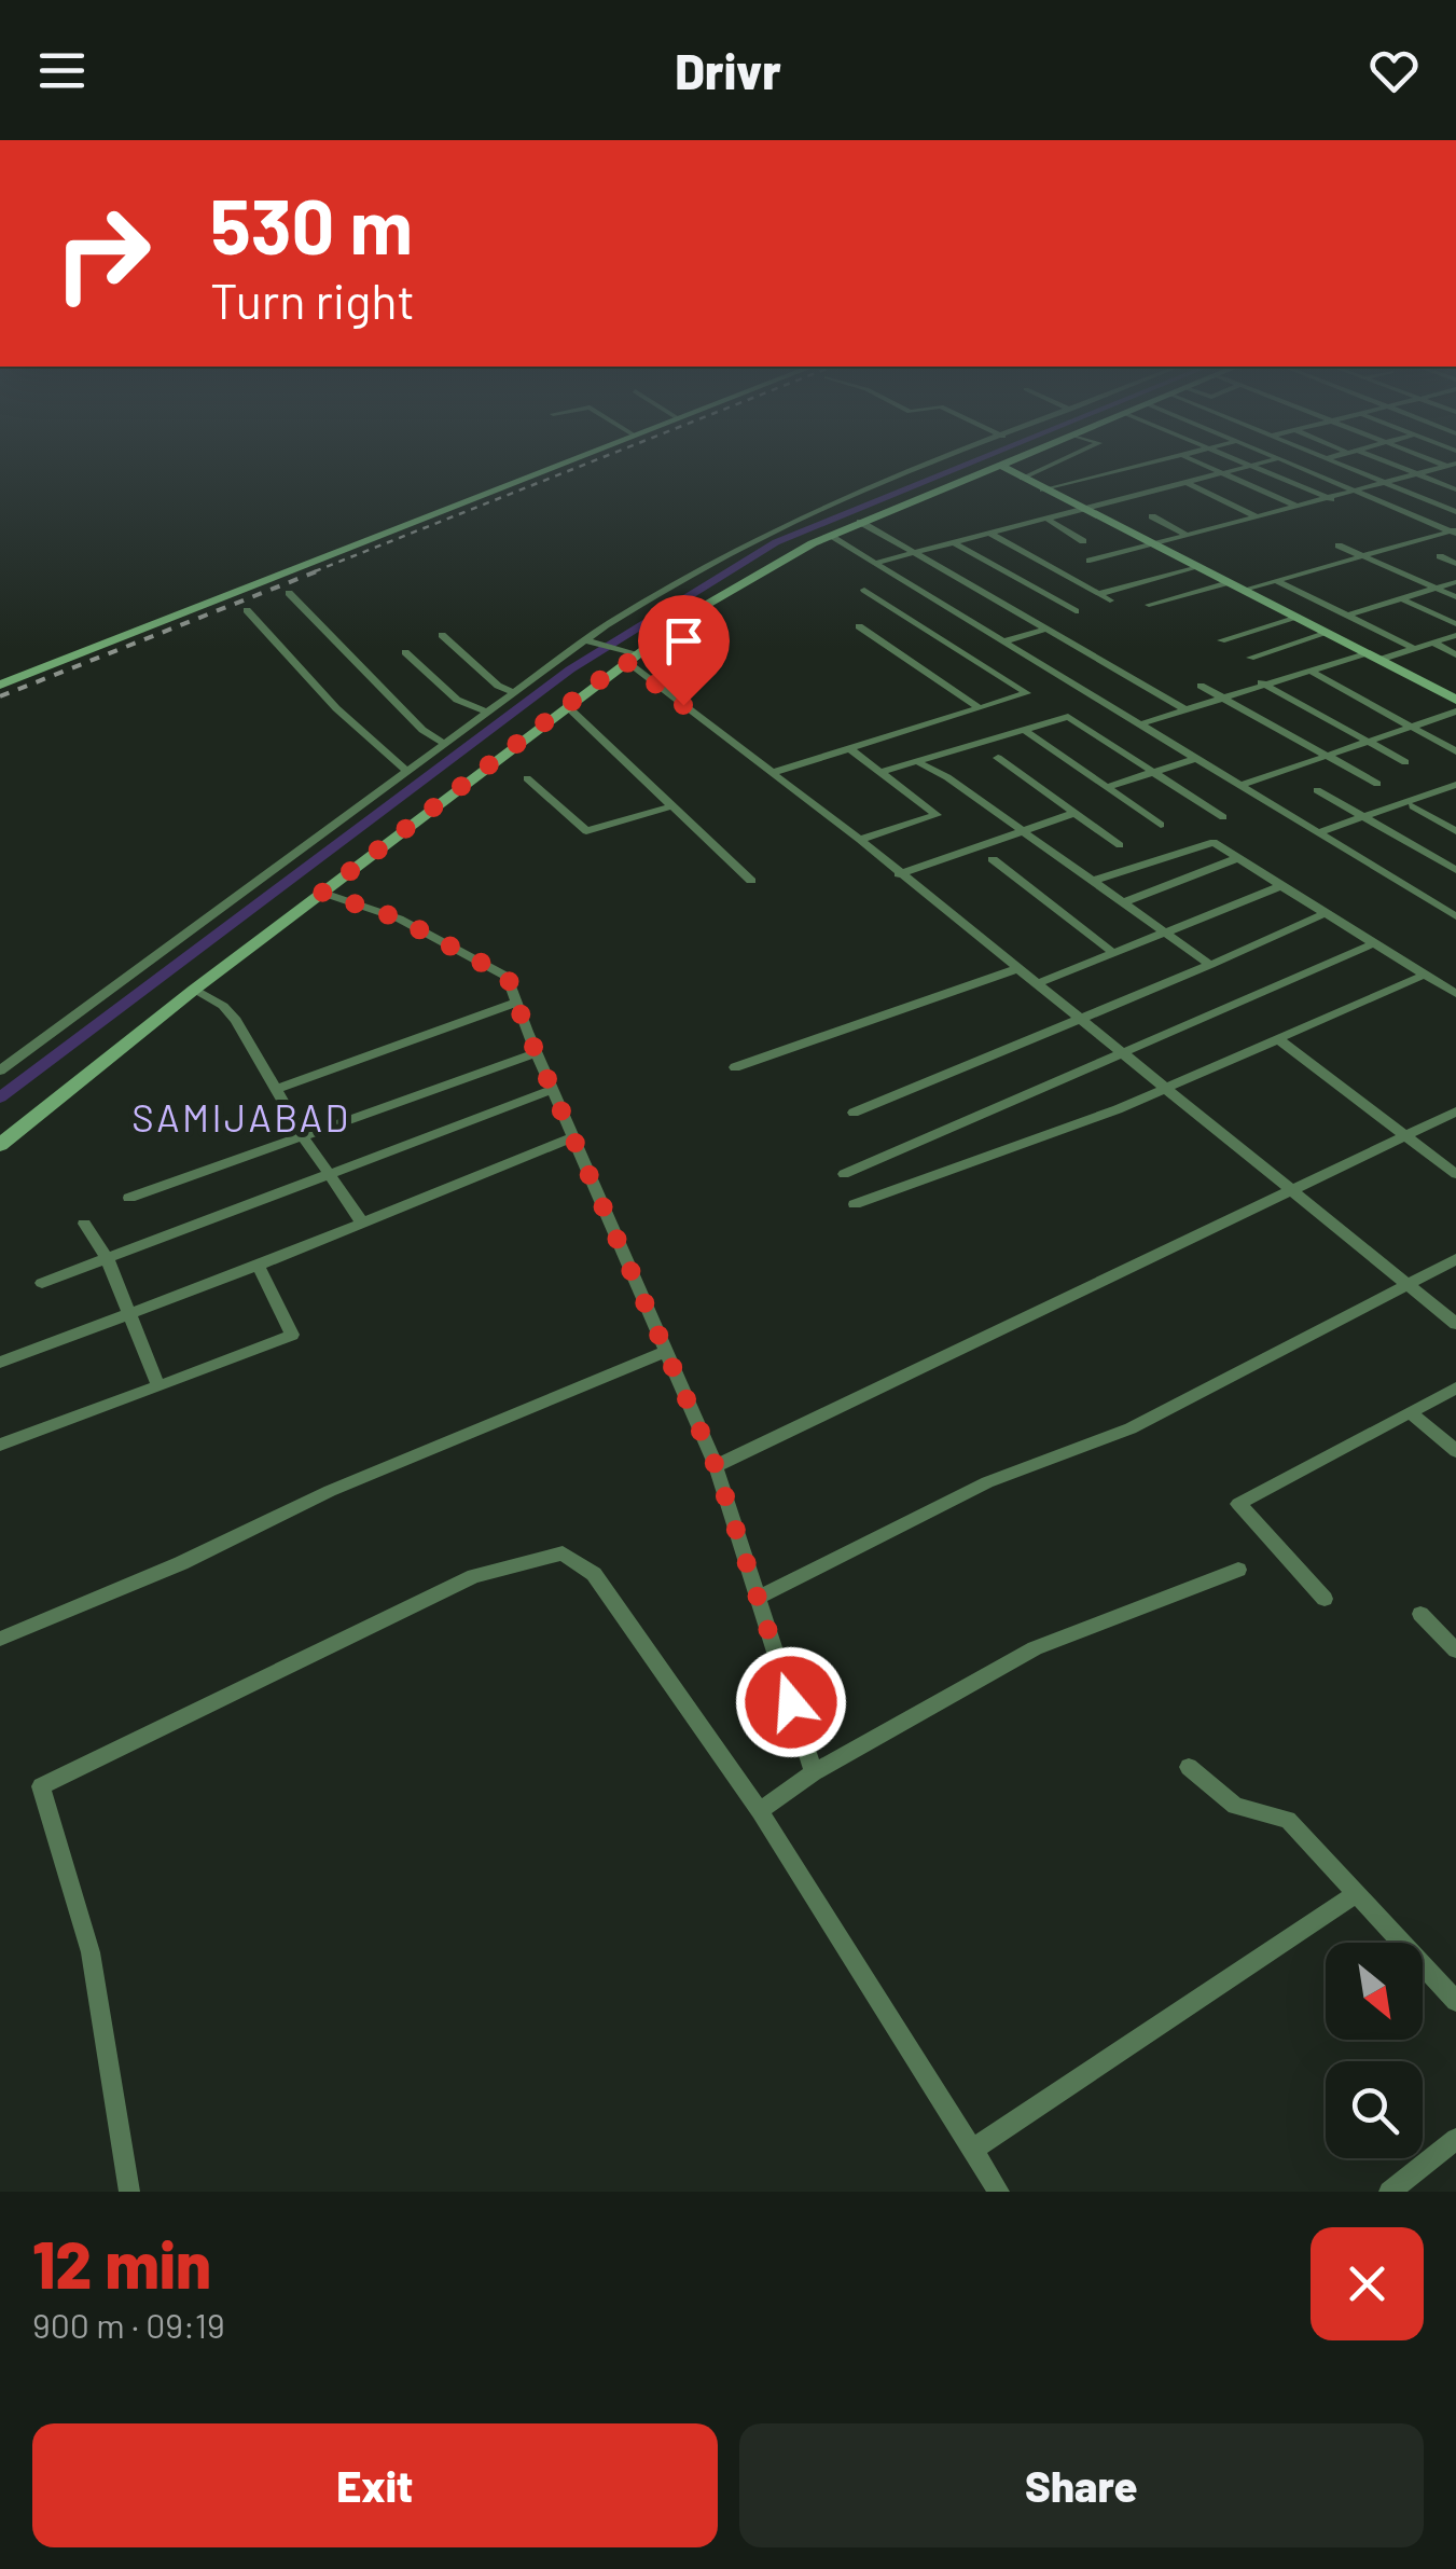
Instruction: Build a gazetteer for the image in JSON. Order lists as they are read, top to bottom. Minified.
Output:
{"districts":["SAMIJABAD"],"north":"bottom right","page":{"header":"Drivr","turn":["530 m","Turn right"],"heading":["12 min","900 m · 09:19"],"buttons":["Exit","Share"]}}
